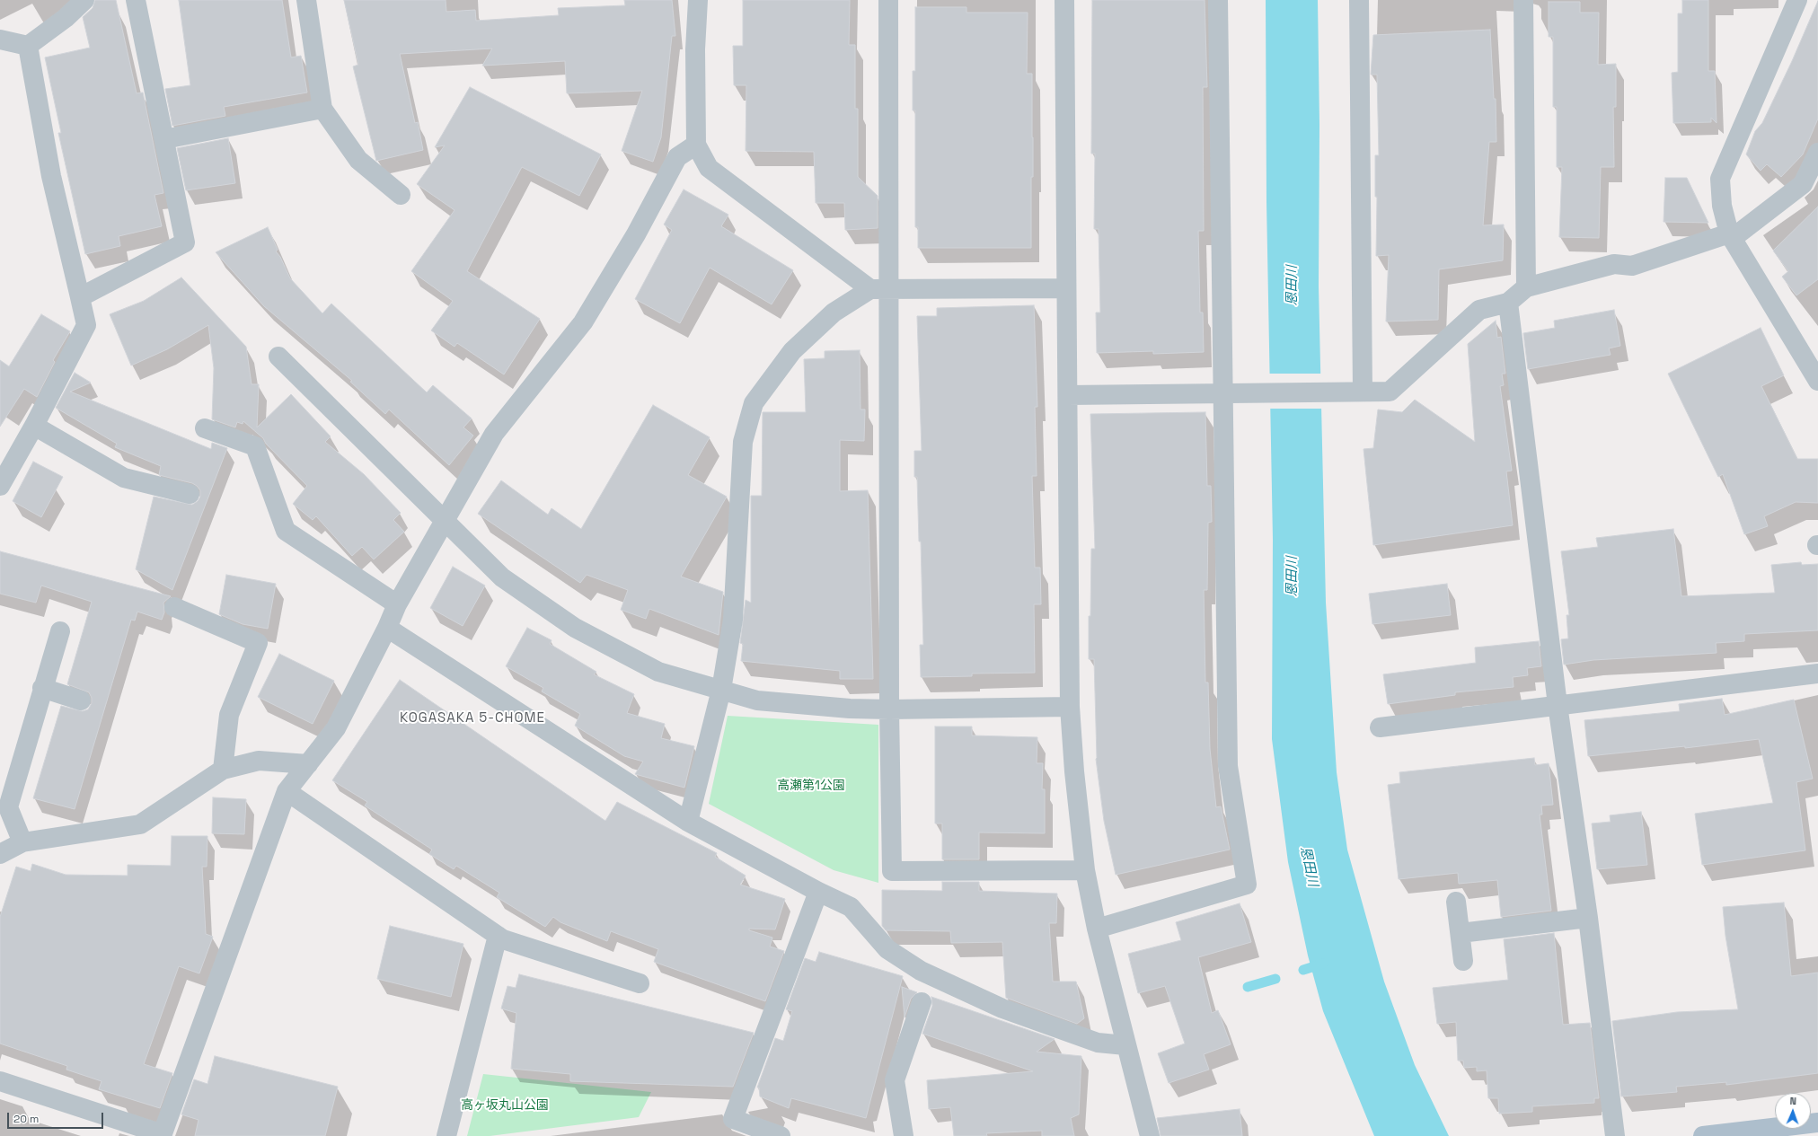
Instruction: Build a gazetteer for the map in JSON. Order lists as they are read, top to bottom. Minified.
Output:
{"districts":["KOGASAKA 5-CHOME"],"water":["恩田川"],"parks":["高瀬第1公園","高ヶ坂丸山公園"],"scale_bar":"20 m","north":"top"}
